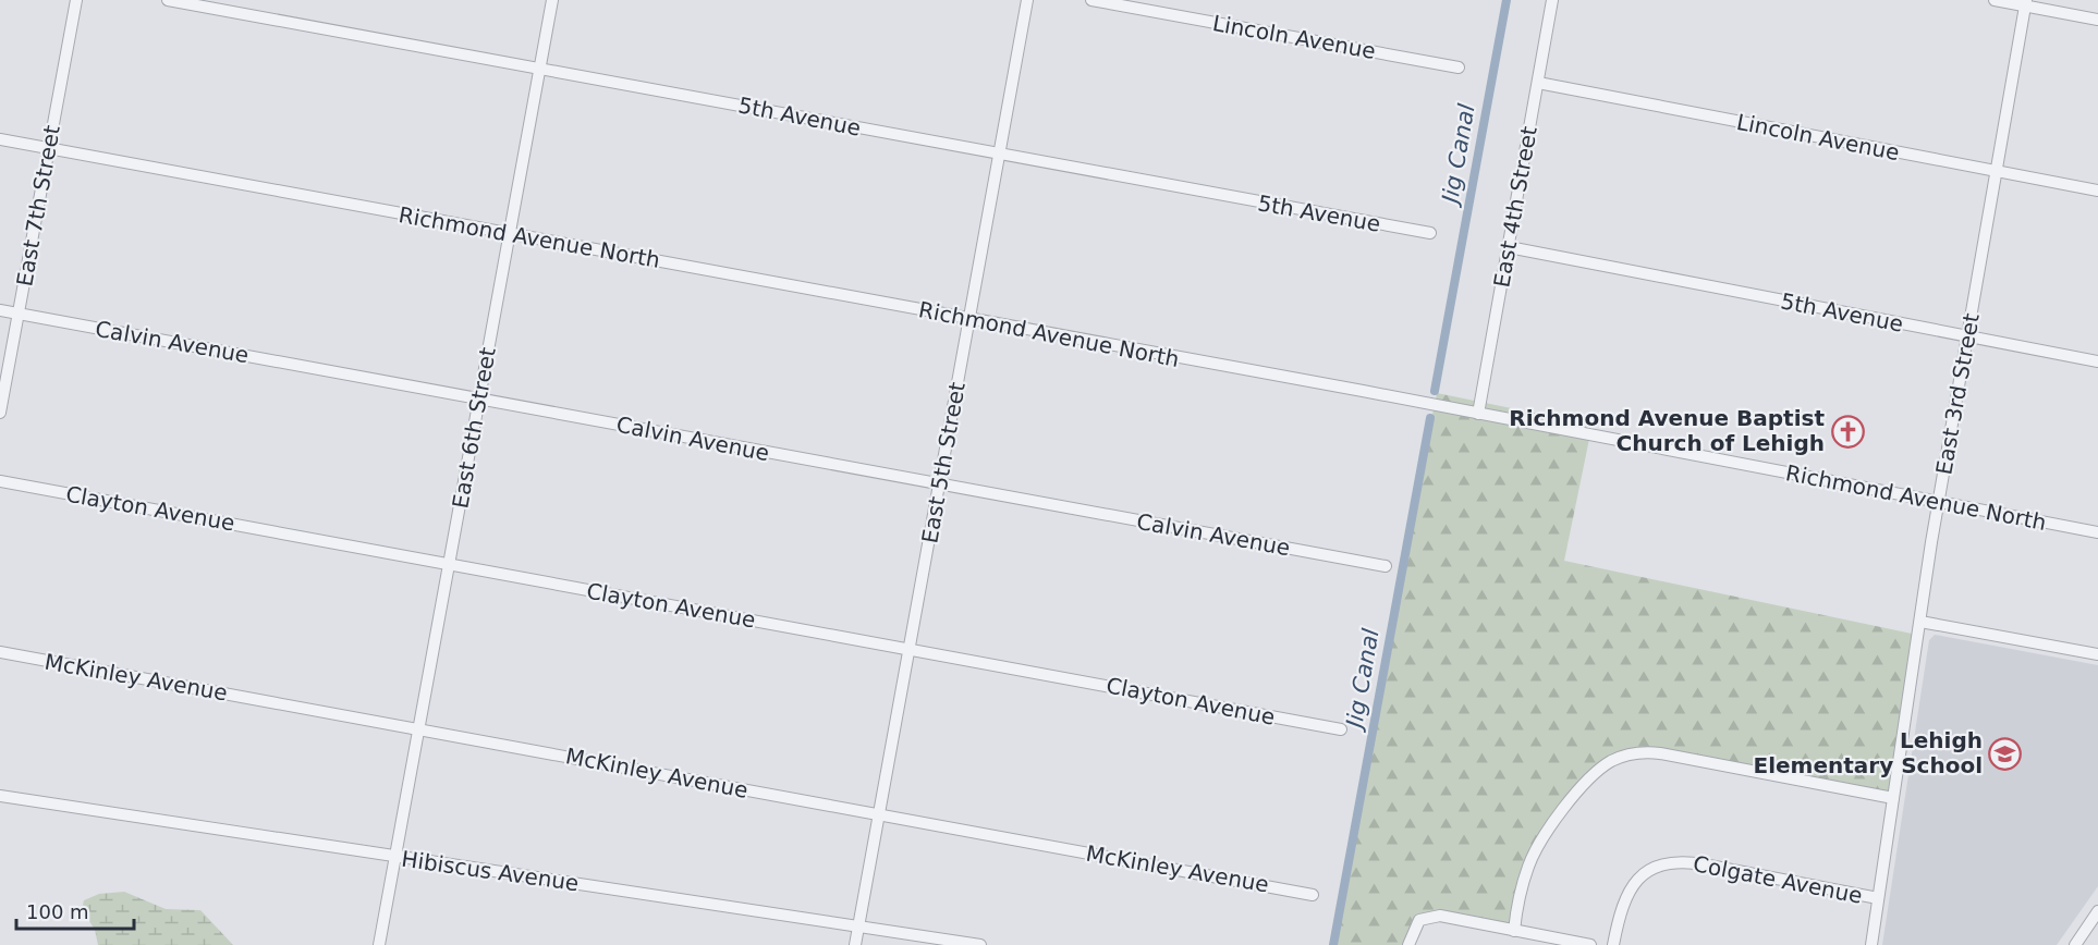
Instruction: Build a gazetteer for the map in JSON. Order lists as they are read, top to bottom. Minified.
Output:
{"streets":{"street":["Lincoln Avenue","5th Avenue","East 7th Street","East 4th Street","Richmond Avenue North","Calvin Avenue","East 3rd Street","East 6th Street","East 5th Street","Clayton Avenue","McKinley Avenue","Hibiscus Avenue","Colgate Avenue"]},"crossings":[["Lincoln Avenue","East 4th Street"],["Lincoln Avenue","East 3rd Street"],["5th Avenue","East 4th Street"],["5th Avenue","East 3rd Street"],["5th Avenue","East 6th Street"],["5th Avenue","East 5th Street"],["East 7th Street","Richmond Avenue North"],["East 7th Street","Calvin Avenue"],["East 4th Street","Richmond Avenue North"],["Richmond Avenue North","East 3rd Street"],["Richmond Avenue North","East 6th Street"],["Richmond Avenue North","East 5th Street"],["Calvin Avenue","East 6th Street"],["Calvin Avenue","East 5th Street"],["East 3rd Street","Colgate Avenue"],["East 6th Street","Clayton Avenue"],["East 6th Street","McKinley Avenue"],["East 6th Street","Hibiscus Avenue"],["East 5th Street","Clayton Avenue"],["East 5th Street","McKinley Avenue"],["East 5th Street","Hibiscus Avenue"]],"water":["Jig Canal"],"places":{"church":["Richmond Avenue Baptist Church of Lehigh"],"school or university":["Lehigh Elementary School"]},"scale_bar":"100 m"}
